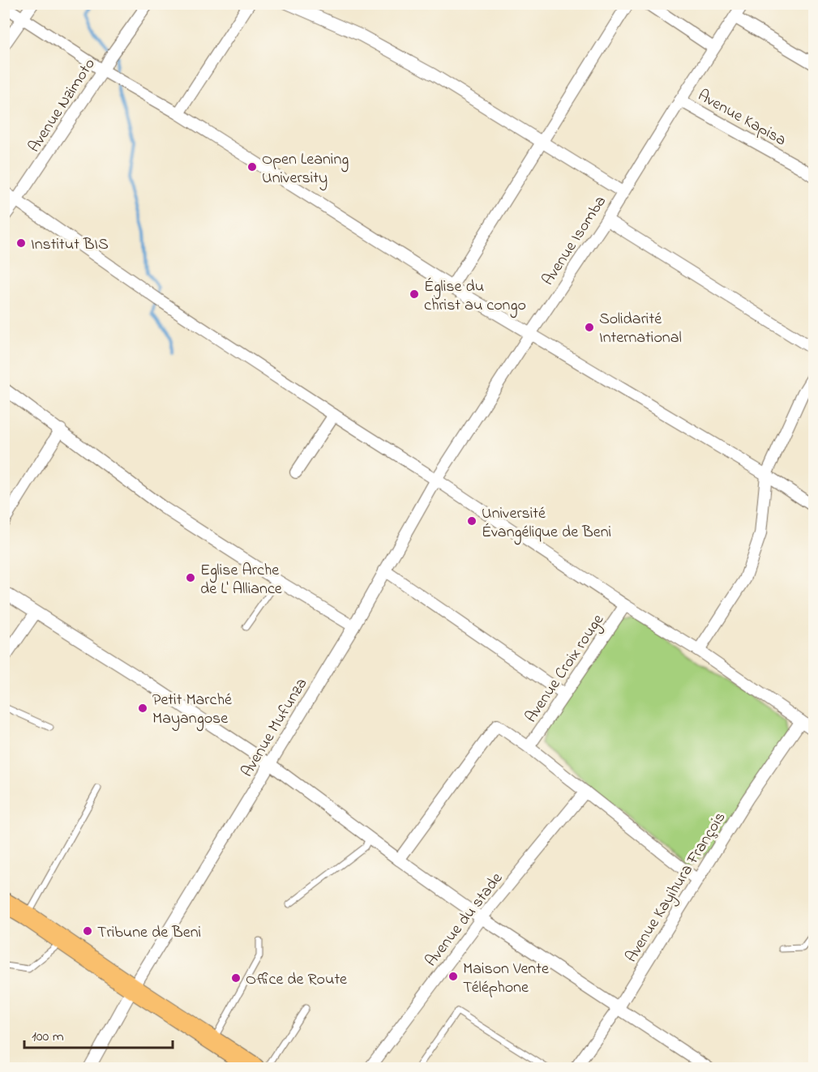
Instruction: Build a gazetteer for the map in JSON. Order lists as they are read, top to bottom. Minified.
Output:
{"streets":{"street":["Avenue Nzimoto","Avenue Kapisa","Avenue Isomba","Avenue Croix rouge","Avenue Mufunza","Avenue Kayihura François","Avenue du stade"]},"crossings":[["Avenue Kapisa","Avenue Isomba"],["Avenue Isomba","Avenue Mufunza"]],"places":["Open Leaning University","Institut BIS","Église du christ au congo","Solidarité International","Université Évangélique de Beni","Eglise Arche de L' Alliance","Petit Marché Mayangose","Tribune de Beni","Maison Vente Téléphone","Office de Route"],"scale_bar":"100 m"}
